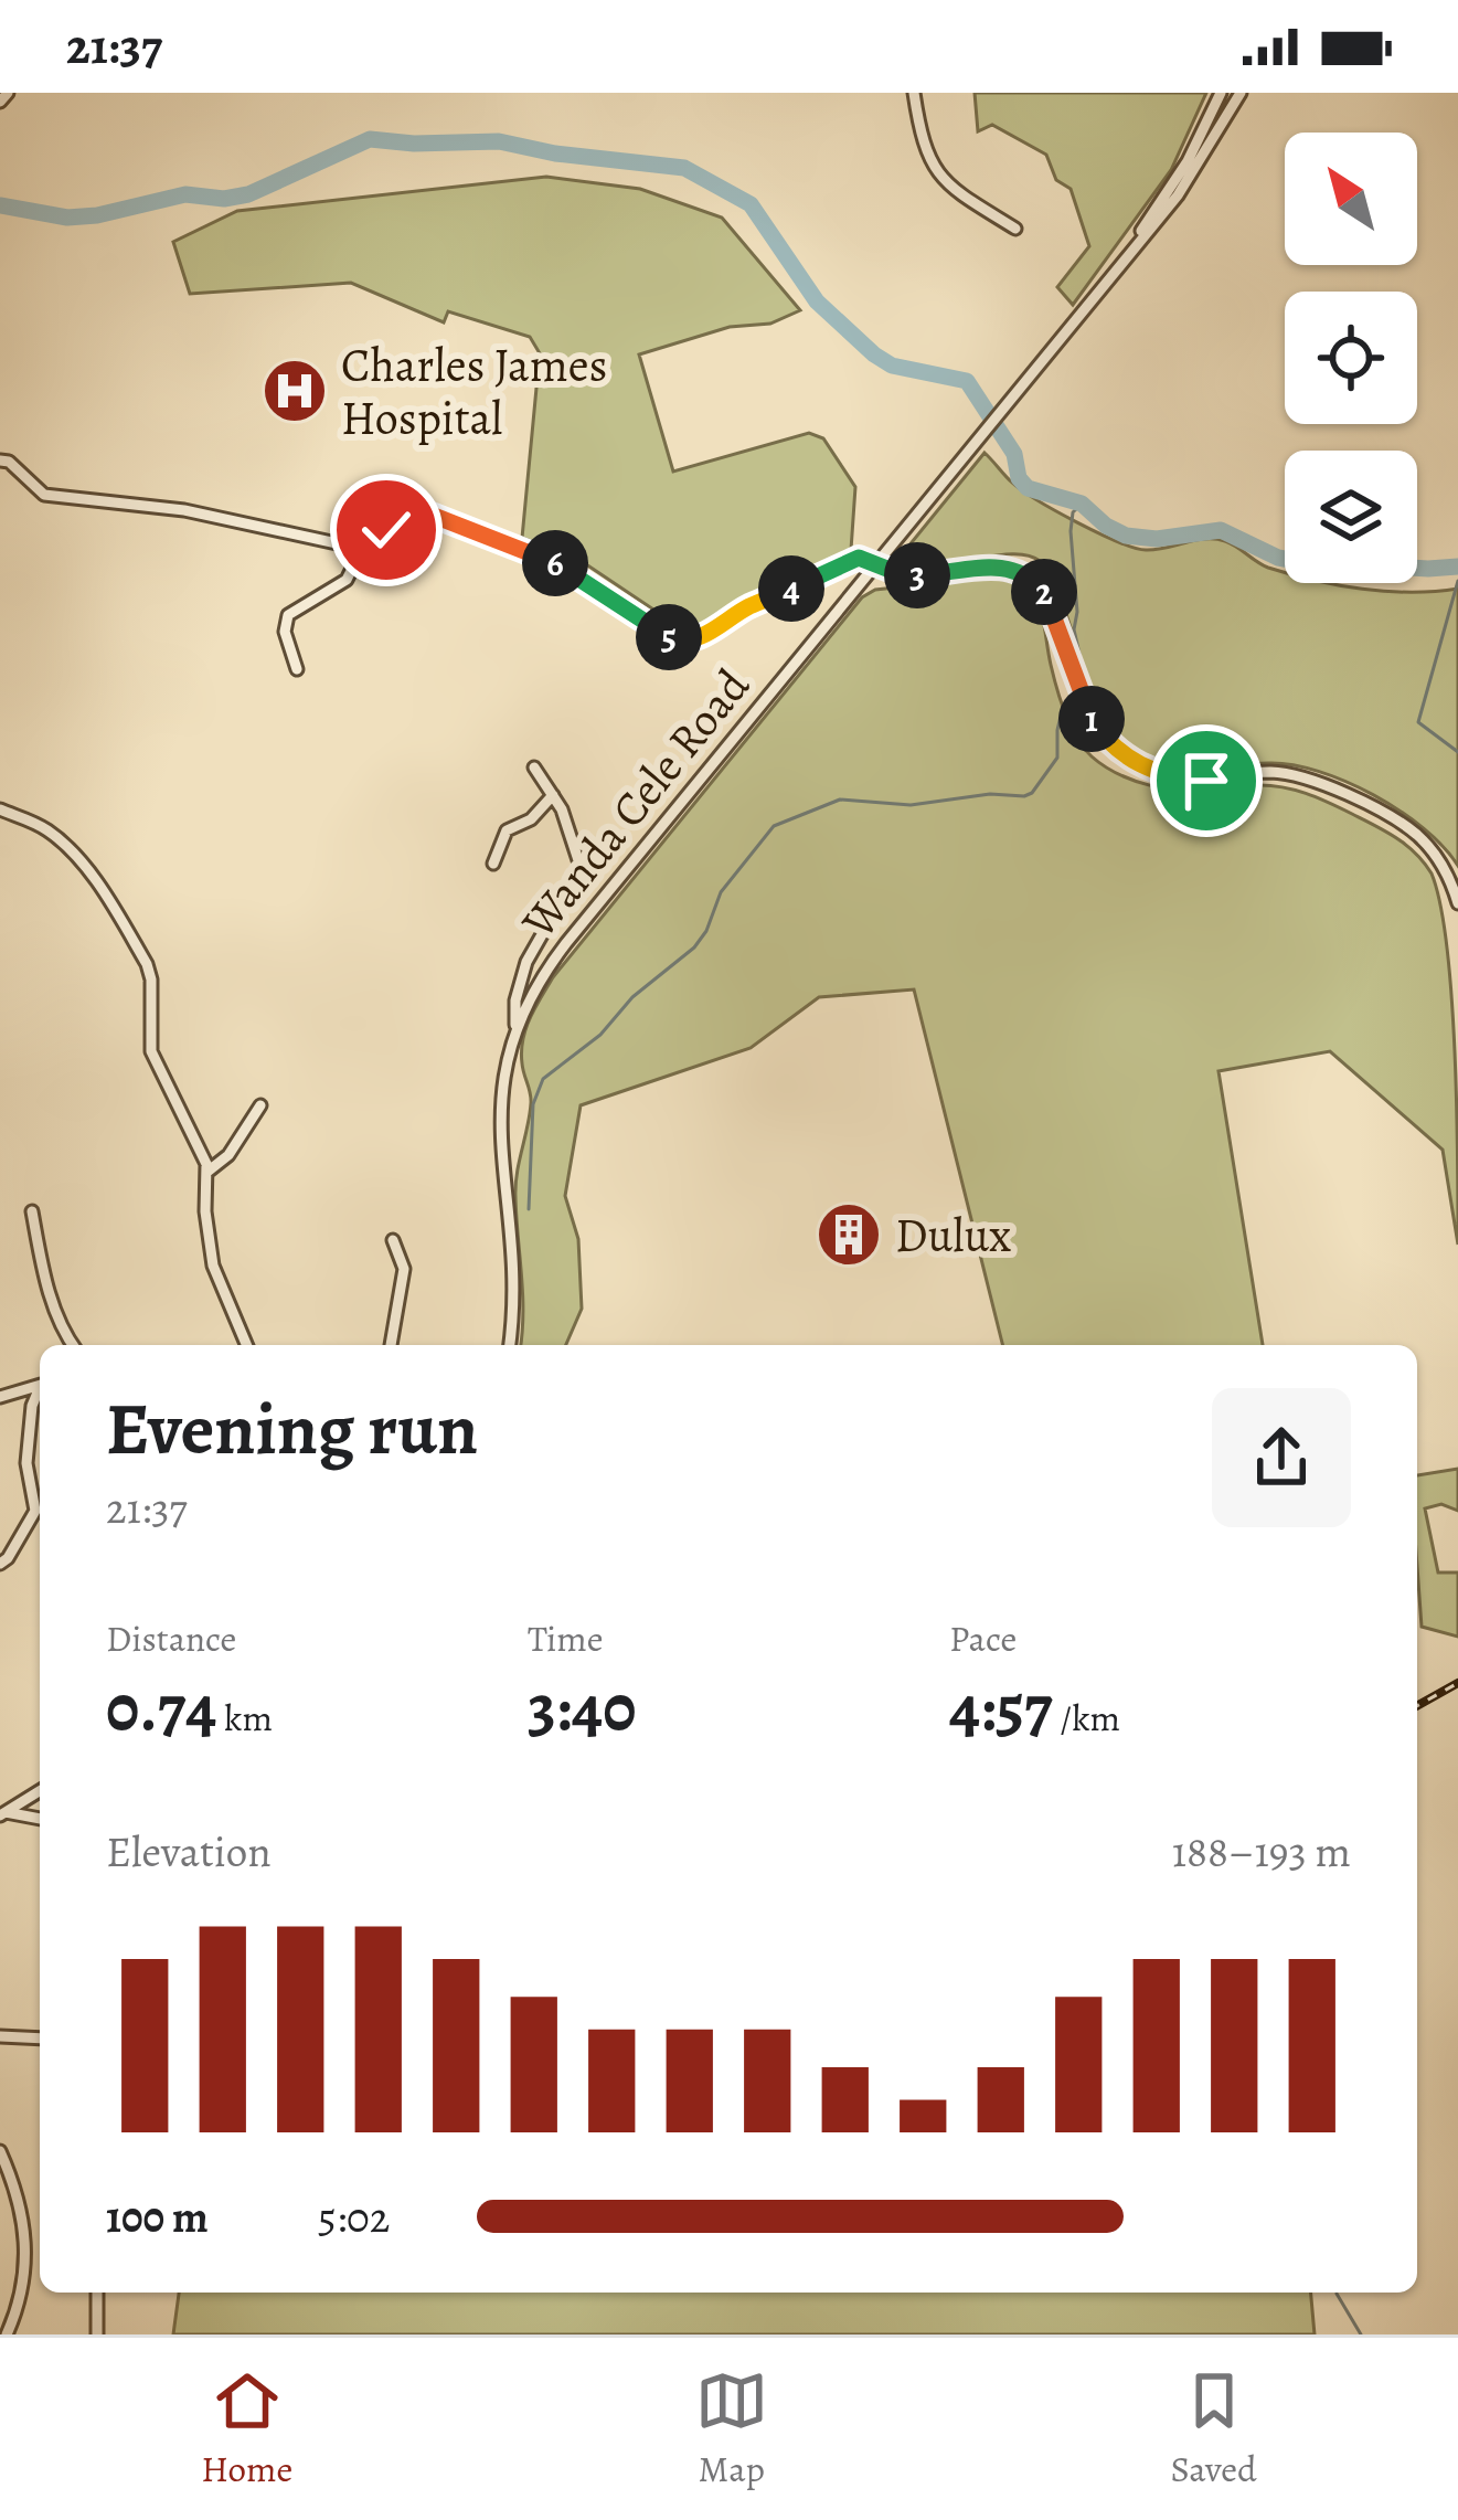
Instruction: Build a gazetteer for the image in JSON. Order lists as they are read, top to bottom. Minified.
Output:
{"streets":{"street":["Wanda Cele Road"]},"places":{"hospital":["Charles James Hospital"],"building":["Dulux"]},"north":"top left","page":{"status":"21:37","pins":["6","3","4","2","5","1"],"heading":["Evening run","21:37"],"stats":[["Distance","0.74 km"],["Time","3:40"],["Pace","4:57 /km"]],"chart":["Elevation","188–193 m"],"list":[{"name":"100 m","note":"5:02"}],"tabs":["Home","Map","Saved"]}}
